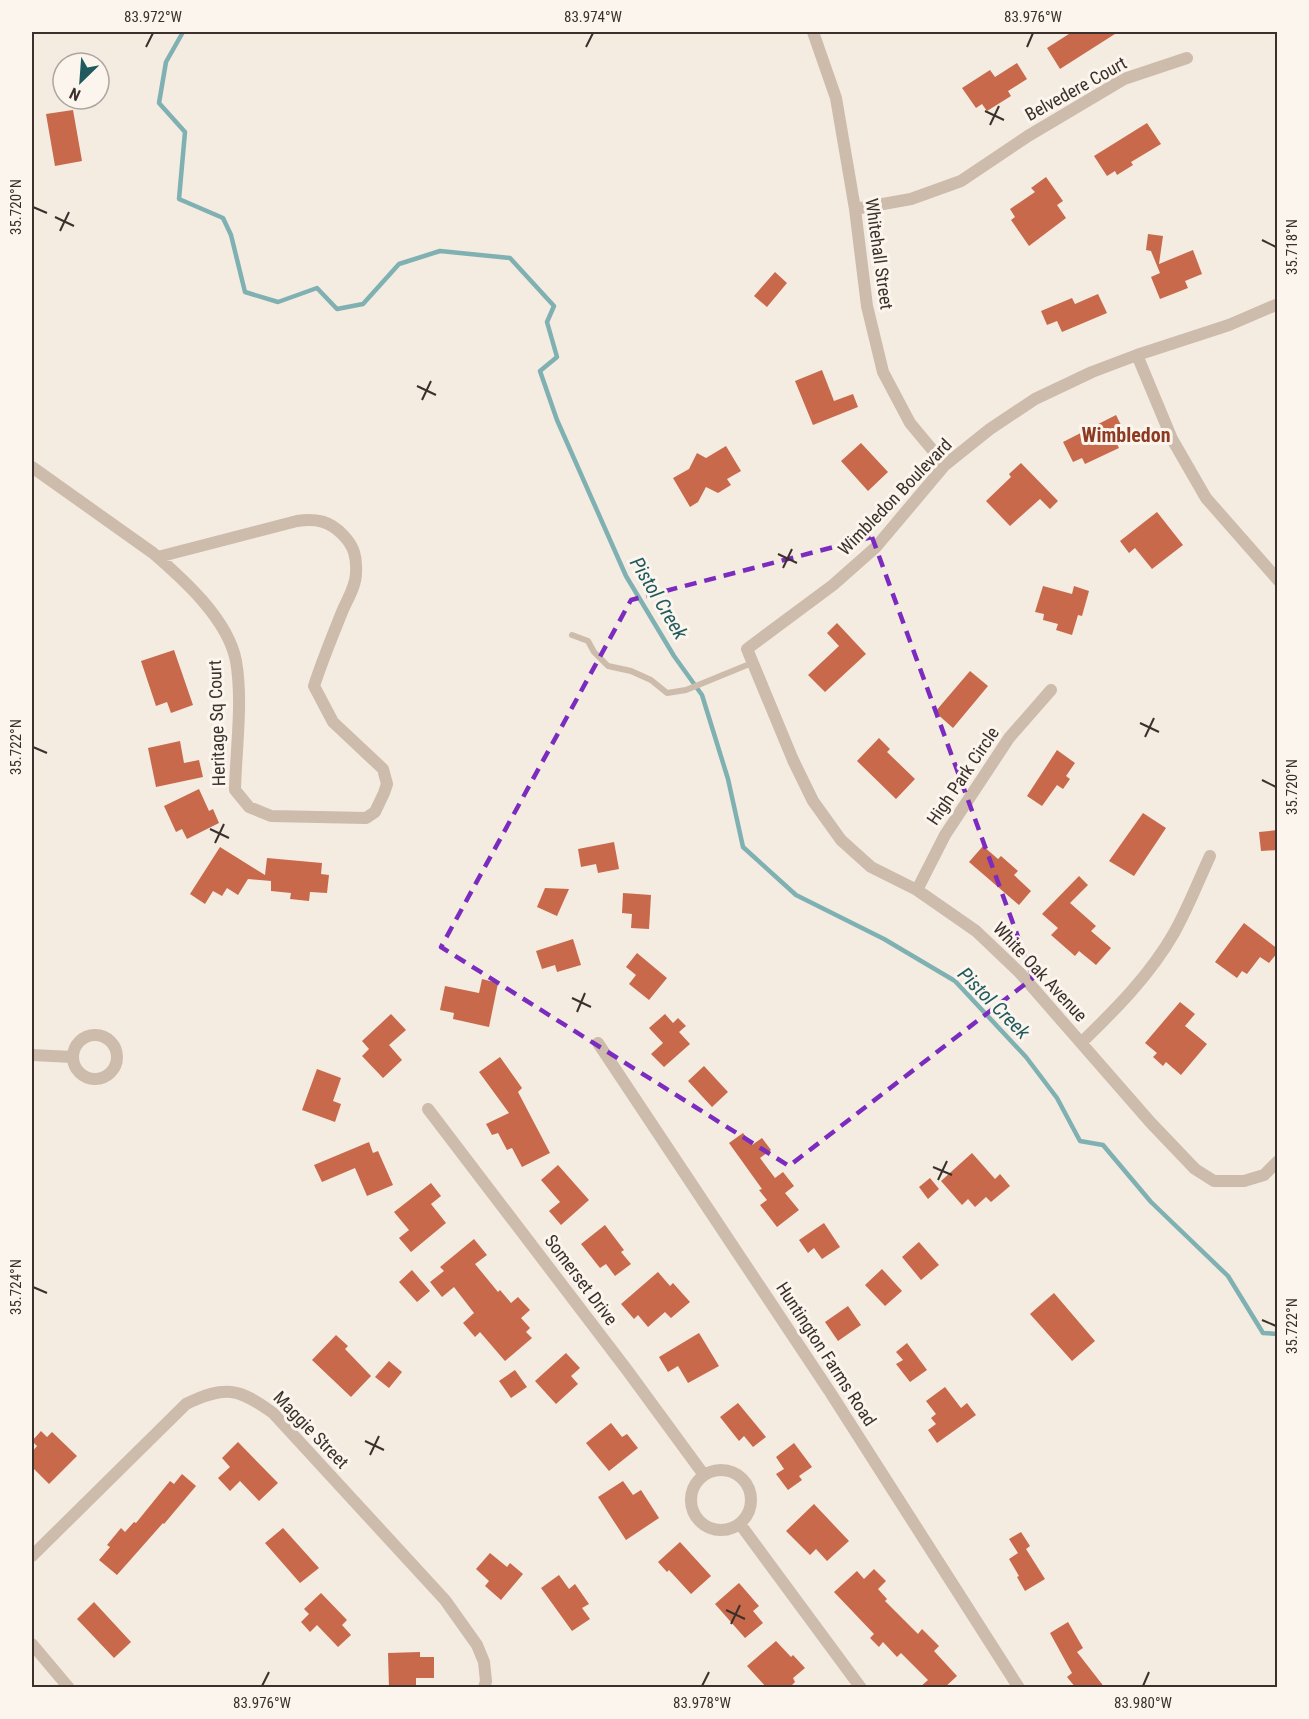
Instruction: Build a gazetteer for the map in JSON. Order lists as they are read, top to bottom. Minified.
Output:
{"streets":{"street":["Belvedere Court","Whitehall Street","Wimbledon Boulevard","Heritage Sq Court","High Park Circle","White Oak Avenue","Somerset Drive","Huntington Farms Road","Maggie Street"]},"crossings":[["Belvedere Court","Whitehall Street"],["Whitehall Street","Wimbledon Boulevard"],["Wimbledon Boulevard","White Oak Avenue"],["High Park Circle","White Oak Avenue"]],"districts":["Wimbledon"],"water":["Pistol Creek"],"north":"bottom left","coordinates":["83.972°W","83.974°W","83.976°W","35.720°N","35.718°N","35.722°N","35.724°N","83.978°W","83.980°W"]}
